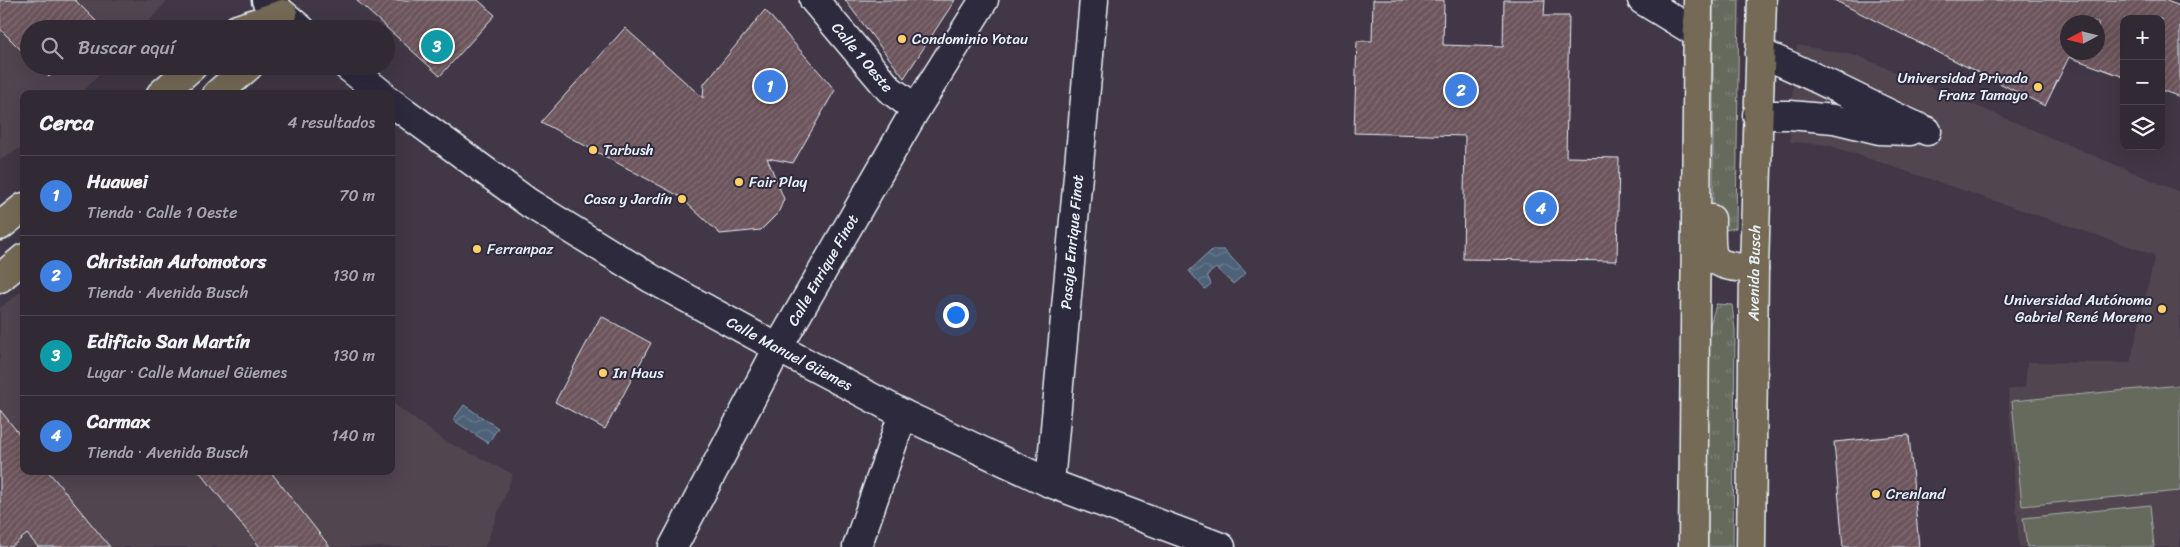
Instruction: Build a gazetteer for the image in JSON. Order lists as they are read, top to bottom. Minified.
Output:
{"streets":{"main road":["Avenida Busch"],"street":["Calle 1 Oeste","Pasaje Enrique Finot","Calle Enrique Finot","Calle Manuel Güemes"]},"crossings":[["Calle 1 Oeste","Calle Enrique Finot"],["Pasaje Enrique Finot","Calle Manuel Güemes"],["Calle Enrique Finot","Calle Manuel Güemes"]],"places":["Condominio Yotau","Universidad Privada Franz Tamayo","Tarbush","Fair Play","Casa y Jardín","Ferranpaz","Universidad Autónoma Gabriel René Moreno","In Haus","Crenland"],"north":"left","page":{"map_buttons":["+","−"],"search":"Buscar aquí","pins":["3","1","2","4"],"heading":["Cerca","4 resultados"],"list":[{"mark":"1","name":"Huawei","note":"Tienda · Calle 1 Oeste","value":"70 m"},{"mark":"2","name":"Christian Automotors","note":"Tienda · Avenida Busch","value":"130 m"},{"mark":"3","name":"Edificio San Martín","note":"Lugar · Calle Manuel Güemes","value":"130 m"},{"mark":"4","name":"Carmax","note":"Tienda · Avenida Busch","value":"140 m"}]}}
